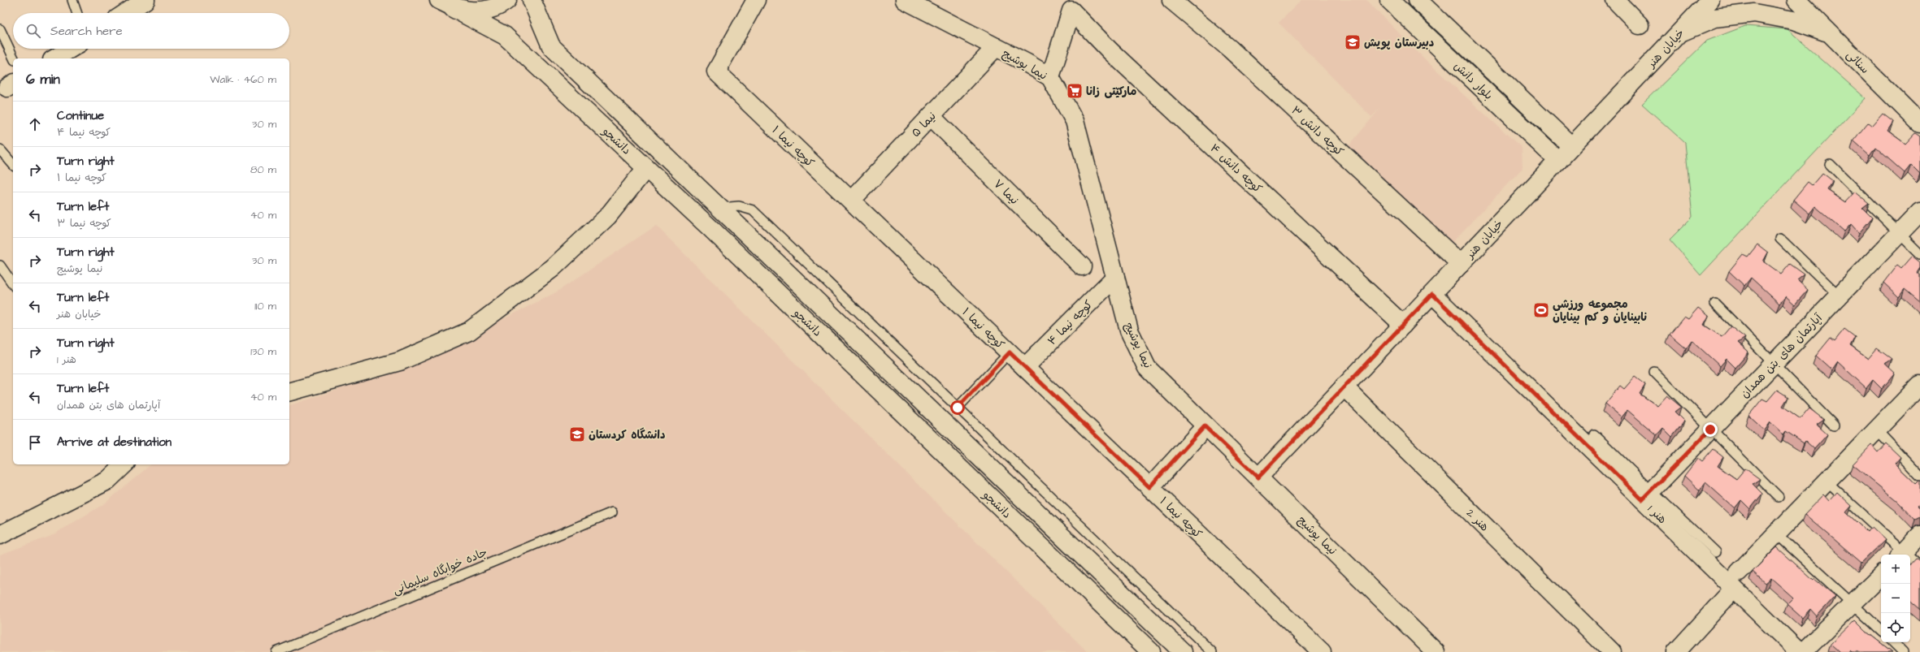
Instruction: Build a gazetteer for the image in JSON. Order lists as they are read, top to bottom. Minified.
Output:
{"streets":{"street":["خیابان هنر","سنائی","نیما یوشیج","بلوار دانش","نیما ۵","کوچه دانش ۳","دانشجو","کوچه نیما ۱","کوچه دانش ۴","نیما ۷","کوچه نیما ۴","آپارتمان های بتن همدان","هنر 1","هنر 2"],"lane":["جاده خوابگاه سلیمانی"]},"crossings":[["خیابان هنر","نیما یوشیج"],["خیابان هنر","بلوار دانش"],["خیابان هنر","کوچه دانش ۳"],["خیابان هنر","کوچه دانش ۴"],["خیابان هنر","هنر 1"],["خیابان هنر","هنر 2"],["نیما یوشیج","نیما ۵"],["نیما یوشیج","کوچه دانش ۴"],["نیما یوشیج","کوچه نیما ۴"],["نیما ۵","کوچه نیما ۱"],["نیما ۵","نیما ۷"],["کوچه نیما ۱","کوچه نیما ۴"],["آپارتمان های بتن همدان","هنر 1"]],"places":{"school or university":["دبیرستان پویش","دانشگاه کردستان"],"supermarket":["مارکێتی زانا"],"sports":["مجموعه ورزشی نابینایان و کم بینایان"]},"page":{"search":"Search here","heading":["6 min","Walk · 460 m"],"list":[["Continue","کوچه نیما ۴","30 m"],["Turn right","کوچه نیما ۱","80 m"],["Turn left","کوچه نیما ۳","40 m"],["Turn right","نیما یوشیج","30 m"],["Turn left","خیابان هنر","110 m"],["Turn right","هنر 1","130 m"],["Turn left","آپارتمان های بتن همدان","40 m"],"Arrive at destination"],"map_buttons":["+","−"]}}
